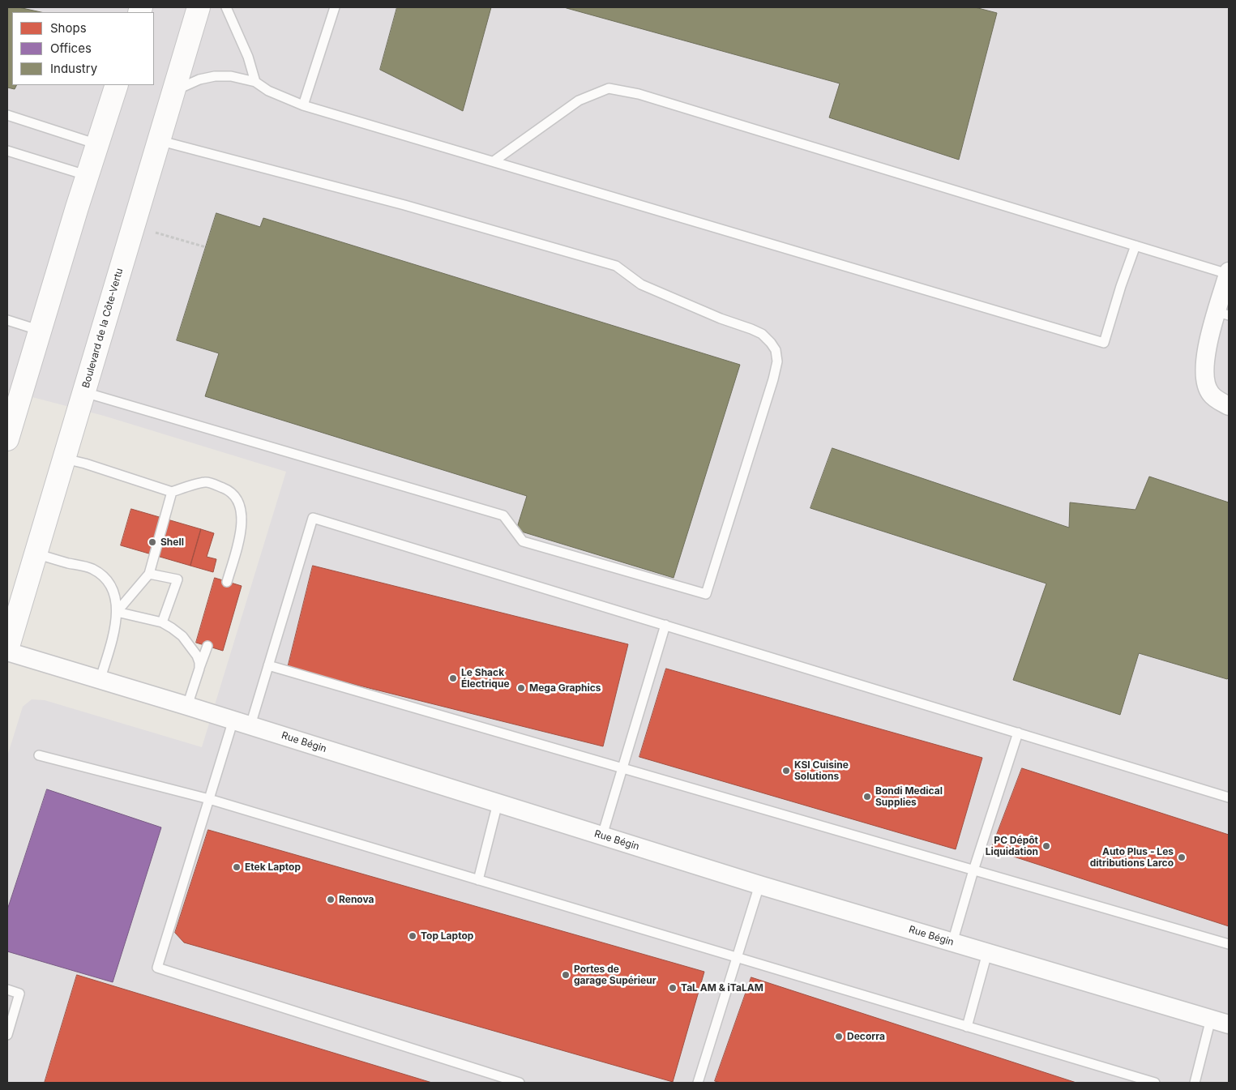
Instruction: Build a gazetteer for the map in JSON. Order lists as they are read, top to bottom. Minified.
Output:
{"streets":{"main road":["Boulevard de la Côte-Vertu"],"street":["Rue Bégin"]},"crossings":[["Boulevard de la Côte-Vertu","Rue Bégin"]],"places":["Shell","Le Shack Électrique","Mega Graphics","KSI Cuisine Solutions","Bondi Medical Supplies","PC Dépôt Liquidation","Auto Plus - Les ditributions Larco","Etek Laptop","Renova","Top Laptop","Portes de garage Supérieur","TaL AM & iTaLAM","Decorra"],"legend":["Shops","Offices","Industry"]}
